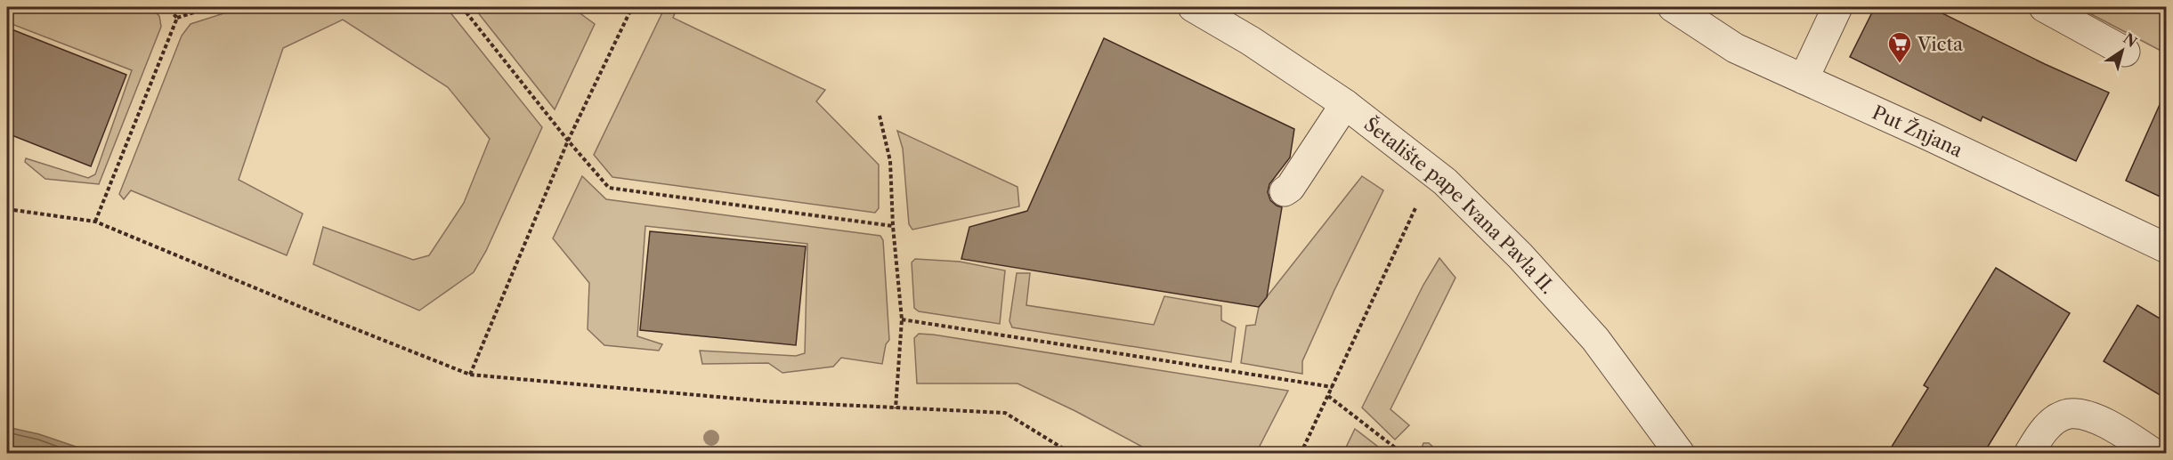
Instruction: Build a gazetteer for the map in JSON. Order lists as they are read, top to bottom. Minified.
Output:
{"streets":{"street":["Put Žnjana","Šetalište pape Ivana Pavla II."]},"places":{"supermarket":["Victa"]},"north":"top right"}
